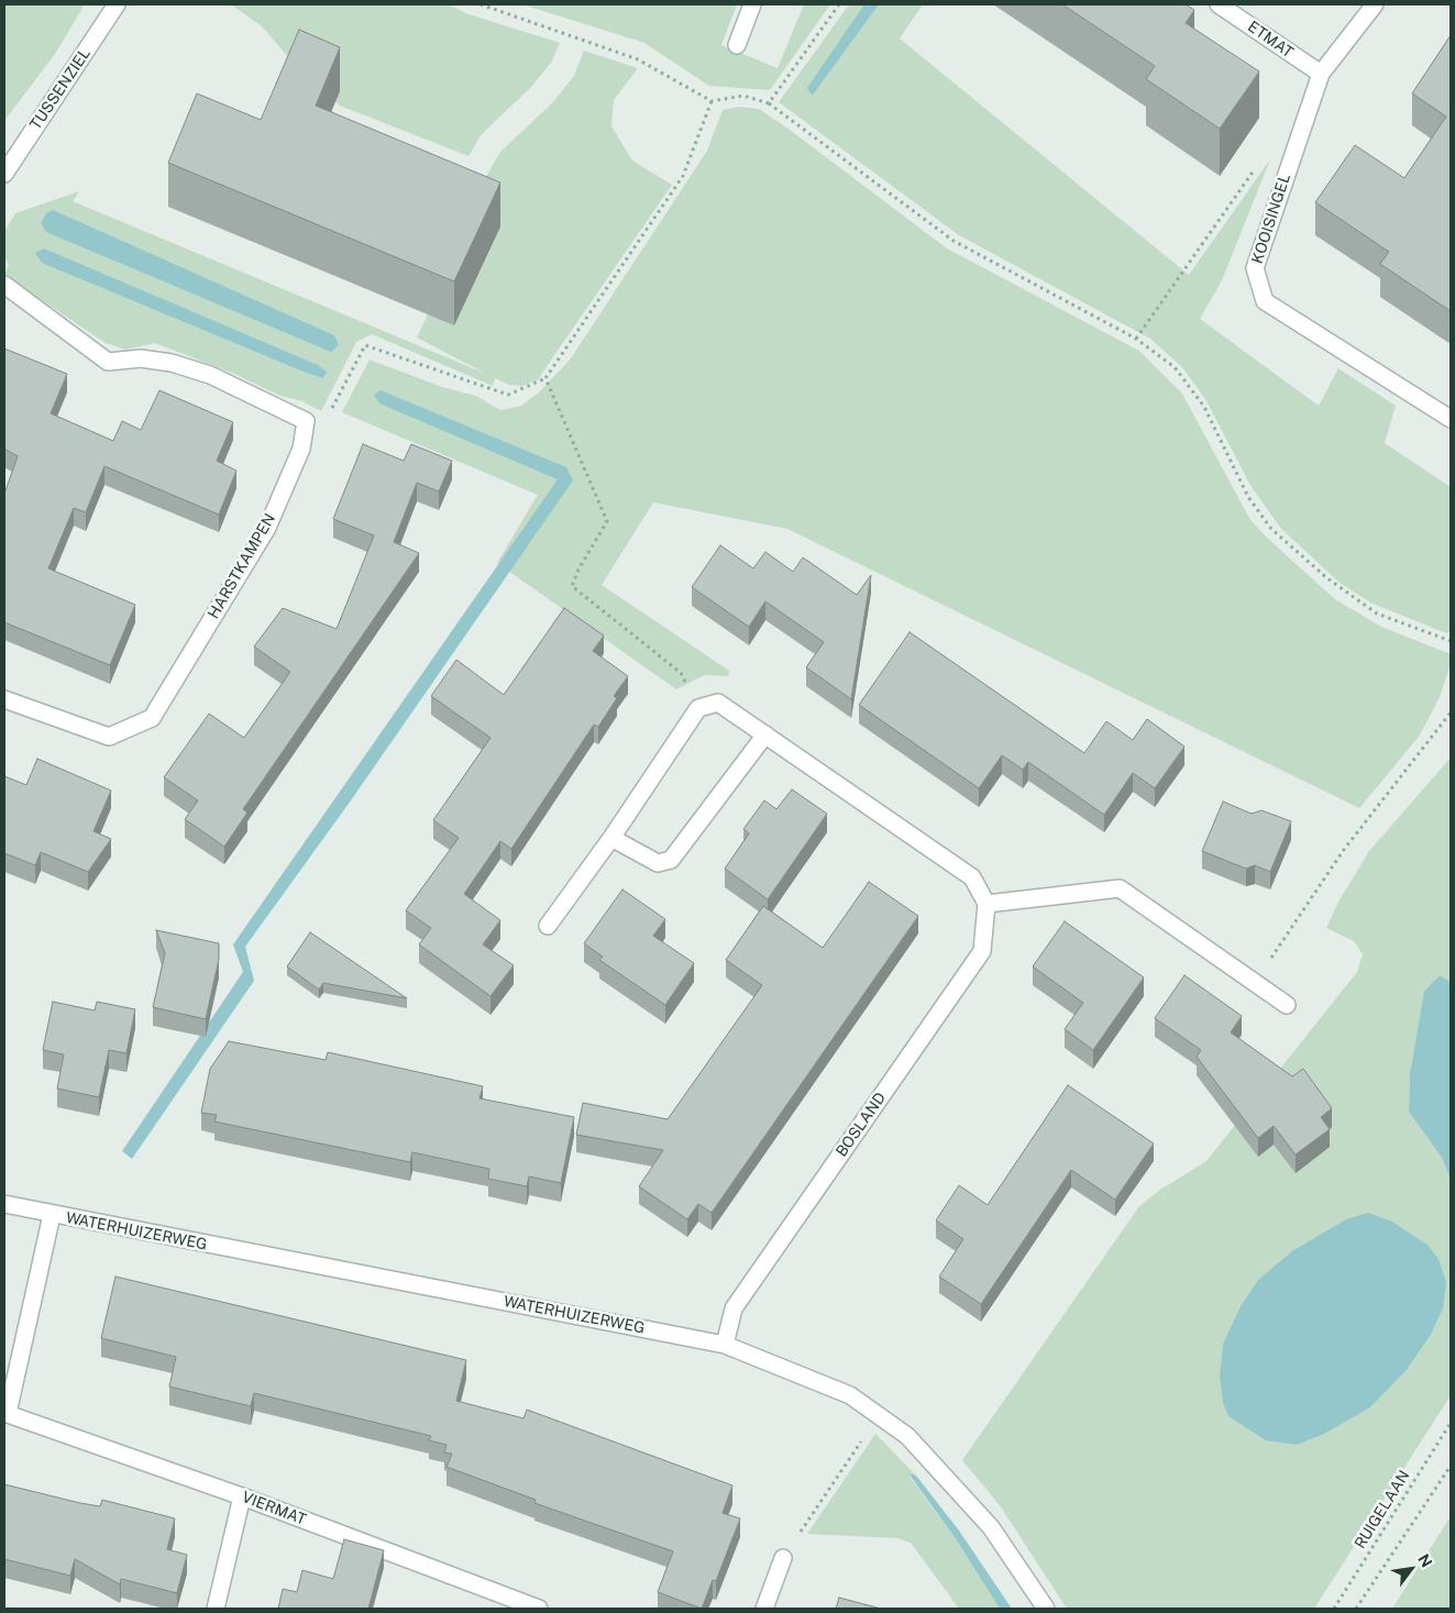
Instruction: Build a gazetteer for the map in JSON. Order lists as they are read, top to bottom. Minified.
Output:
{"streets":{"street":["ETMAT","TUSSENZIEL","KOOISINGEL","HARSTKAMPEN","BOSLAND","WATERHUIZERWEG","VIERMAT"],"path":["RUIGELAAN"]},"crossings":[["ETMAT","KOOISINGEL"],["BOSLAND","WATERHUIZERWEG"],["WATERHUIZERWEG","VIERMAT"]],"north":"top right"}
